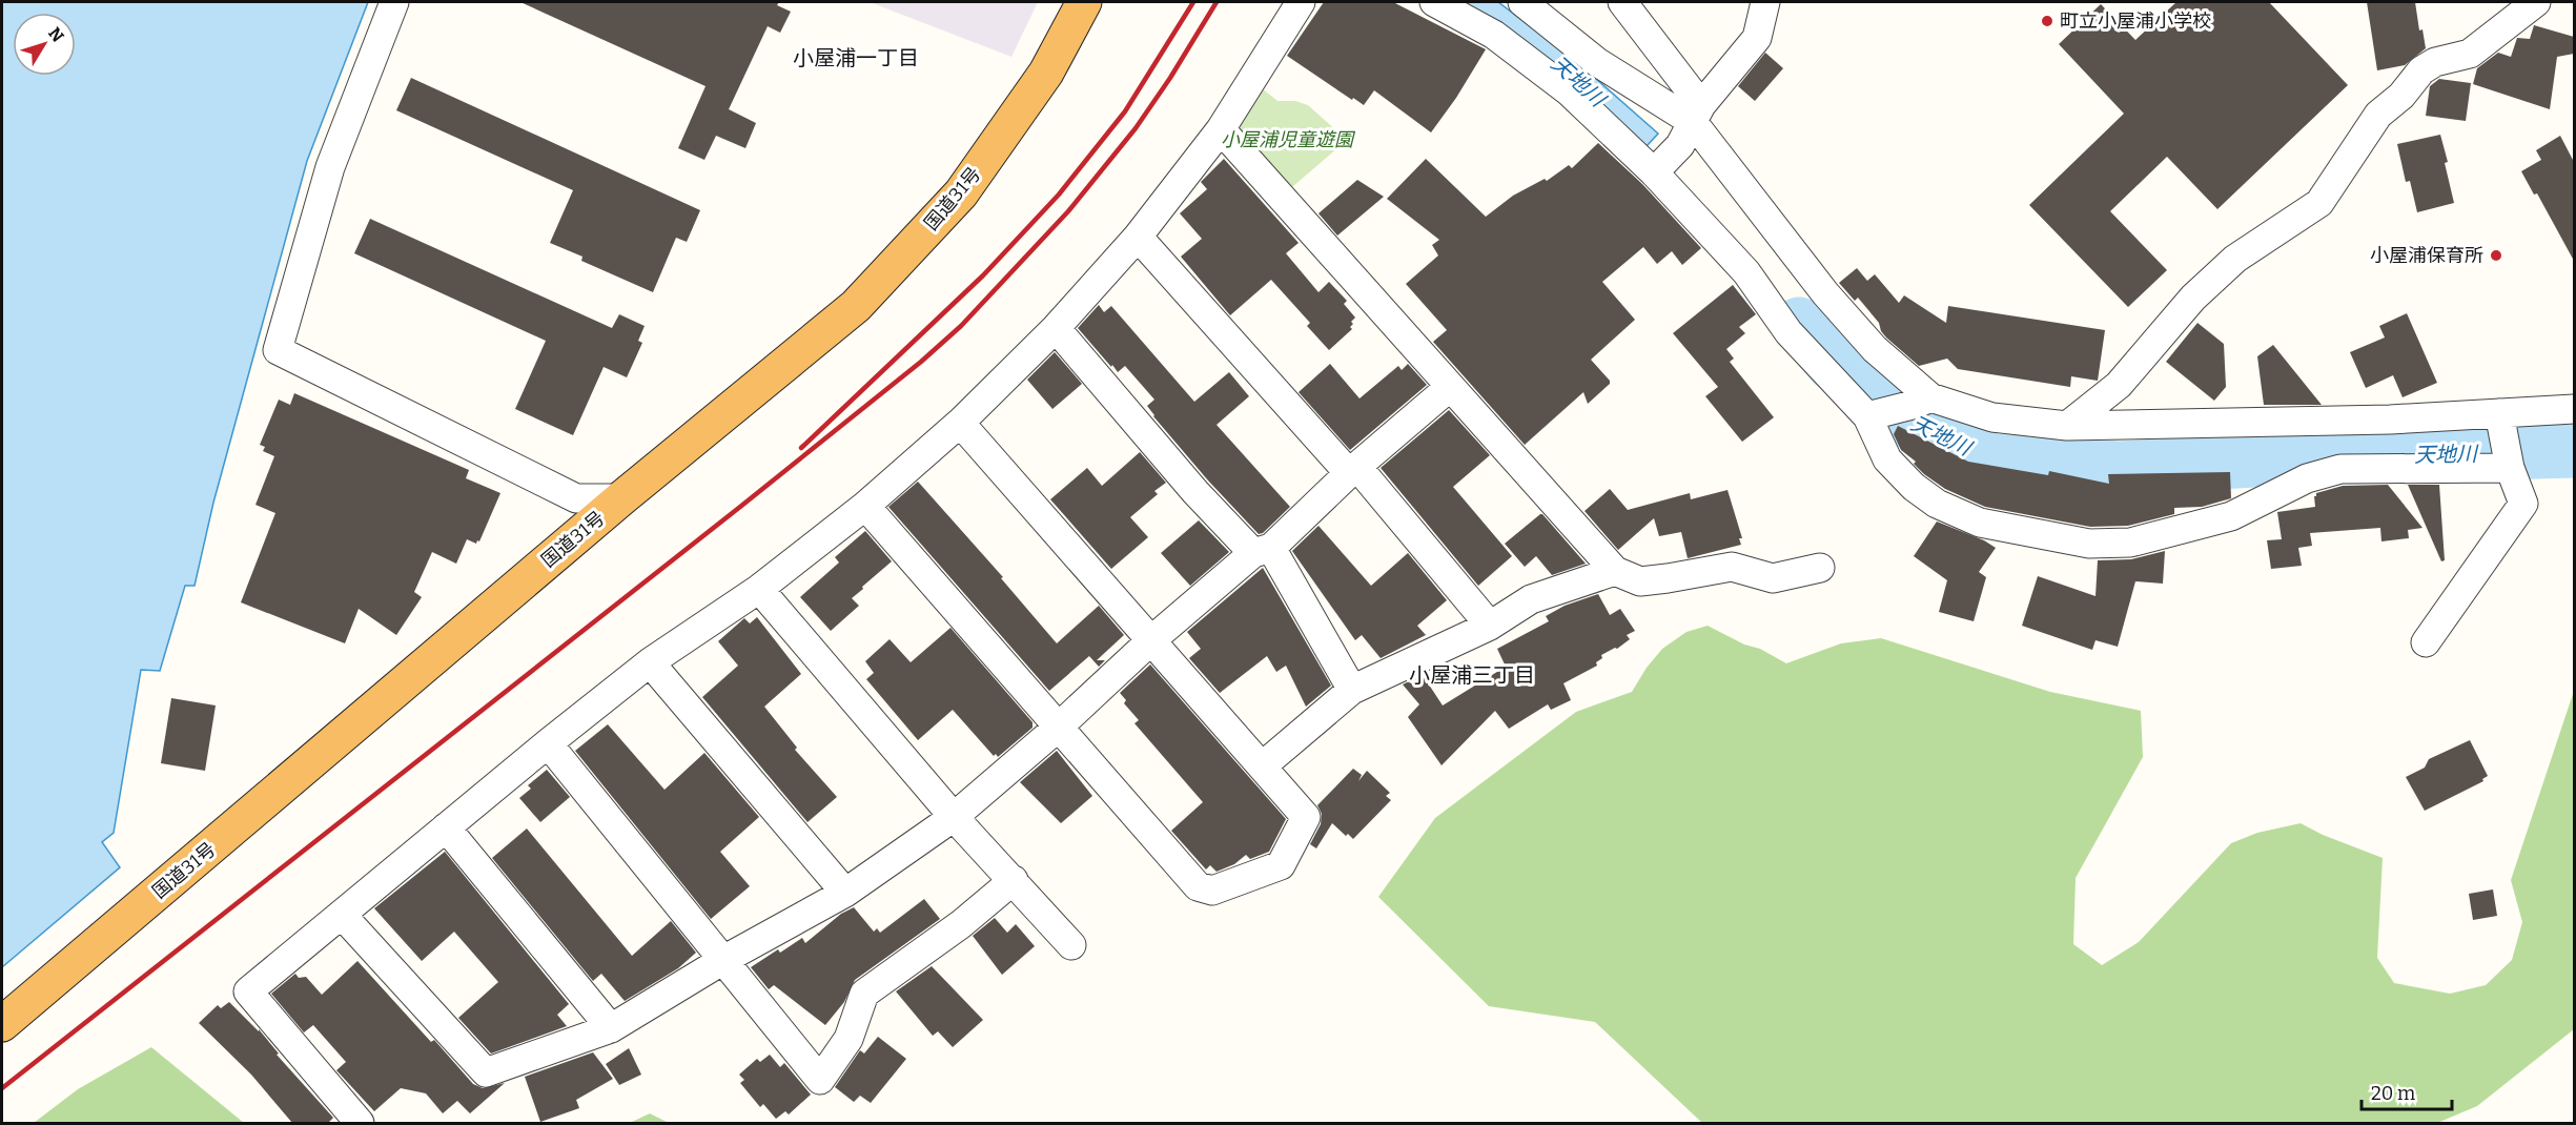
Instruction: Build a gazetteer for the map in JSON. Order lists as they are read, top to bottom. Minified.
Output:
{"streets":{"highway":["国道31号"]},"districts":["小屋浦一丁目","小屋浦三丁目"],"water":["天地川"],"parks":["小屋浦児童遊園"],"places":["町立小屋浦小学校","小屋浦保育所"],"scale_bar":"20 m","north":"top right"}
